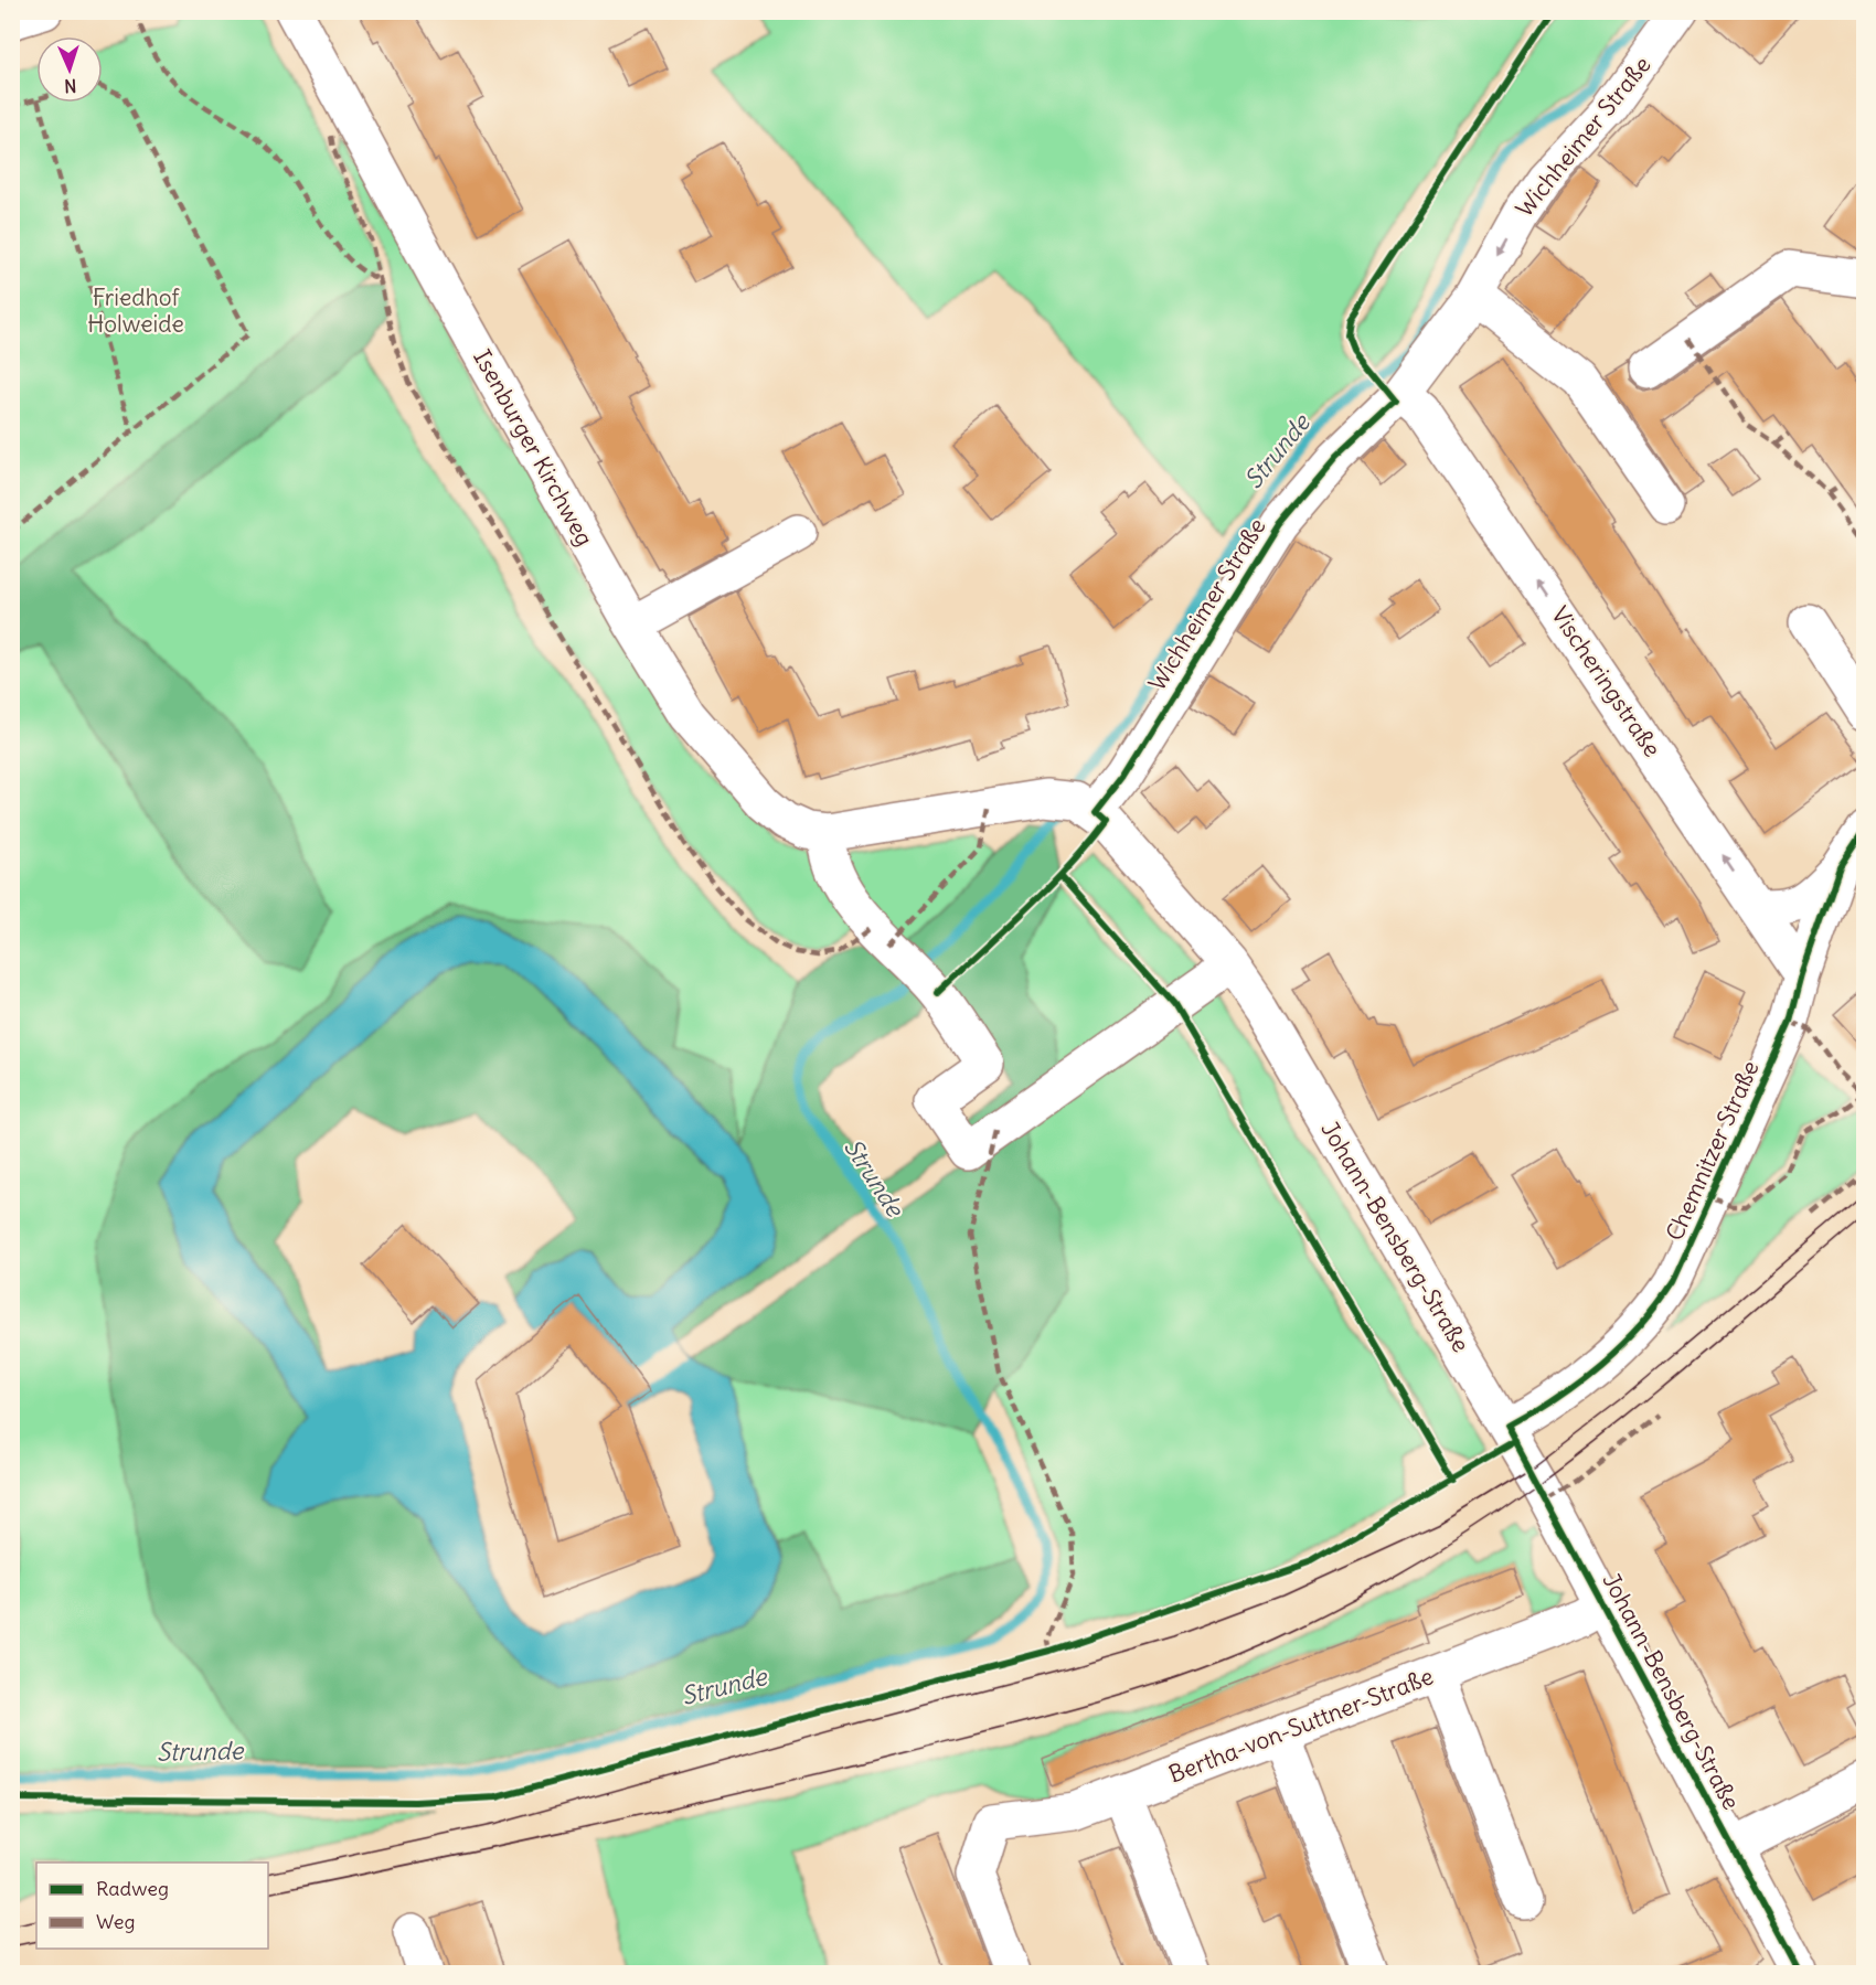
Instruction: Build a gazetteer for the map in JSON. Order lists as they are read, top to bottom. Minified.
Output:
{"streets":{"street":["Wichheimer Straße","Isenburger Kirchweg","Vischeringstraße","Chemnitzer Straße","Johann-Bensberg-Straße","Bertha-von-Suttner-Straße"]},"crossings":[["Wichheimer Straße","Vischeringstraße"],["Wichheimer Straße","Johann-Bensberg-Straße"],["Vischeringstraße","Chemnitzer Straße"],["Chemnitzer Straße","Johann-Bensberg-Straße"],["Johann-Bensberg-Straße","Bertha-von-Suttner-Straße"]],"one_way":["Wichheimer Straße"],"water":["Strunde"],"parks":["Friedhof Holweide"],"legend":["Radweg","Weg"],"north":"bottom"}
